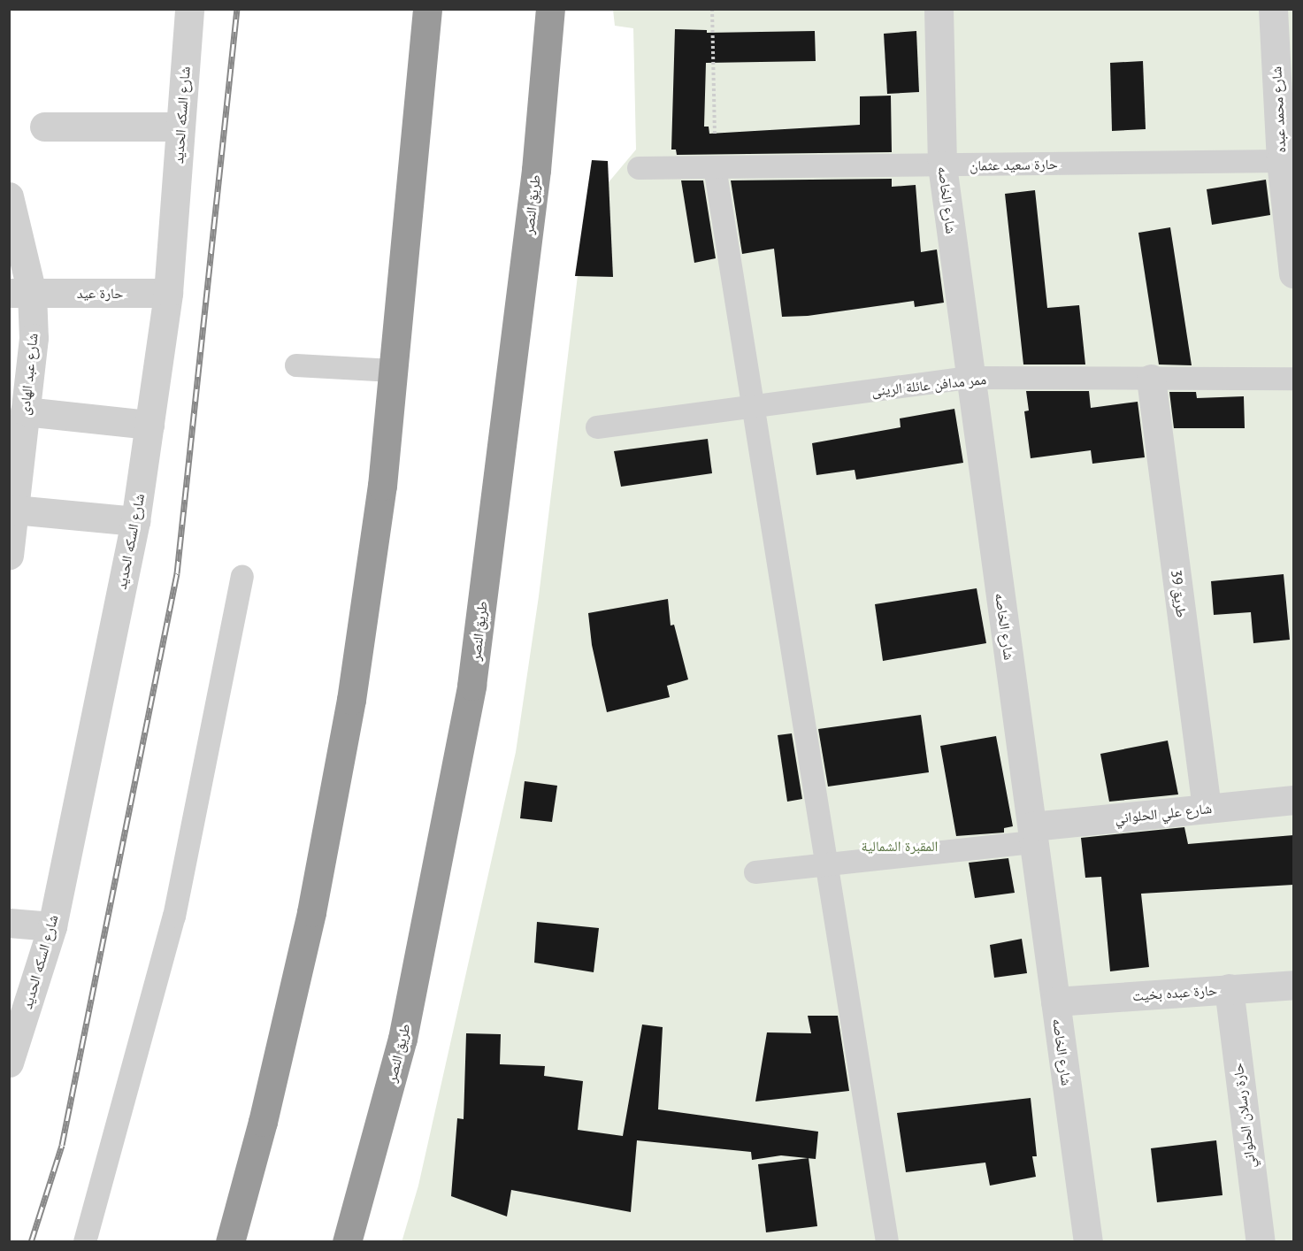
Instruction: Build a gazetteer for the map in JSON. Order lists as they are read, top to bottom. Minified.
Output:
{"streets":{"highway":["طريق النصر"],"street":["شارع محمد عبده","شارع السكه الحديد","شارع الخاصه","حارة عيد","شارع عبد الهادى","طريق 39","شارع علي الحلواني","حارة عبده بخيت","حارة رسلان الحلواني"],"lane":["حارة سعيد عثمان","ممر مدافن عائلة الرينى"]},"crossings":[["شارع محمد عبده","حارة سعيد عثمان"],["شارع السكه الحديد","حارة عيد"],["حارة سعيد عثمان","شارع الخاصه"],["شارع الخاصه","ممر مدافن عائلة الرينى"],["شارع الخاصه","شارع علي الحلواني"],["شارع الخاصه","حارة عبده بخيت"],["حارة عيد","شارع عبد الهادى"],["ممر مدافن عائلة الرينى","طريق 39"],["طريق 39","شارع علي الحلواني"],["حارة عبده بخيت","حارة رسلان الحلواني"]],"parks":["المقبرة الشمالية"]}
